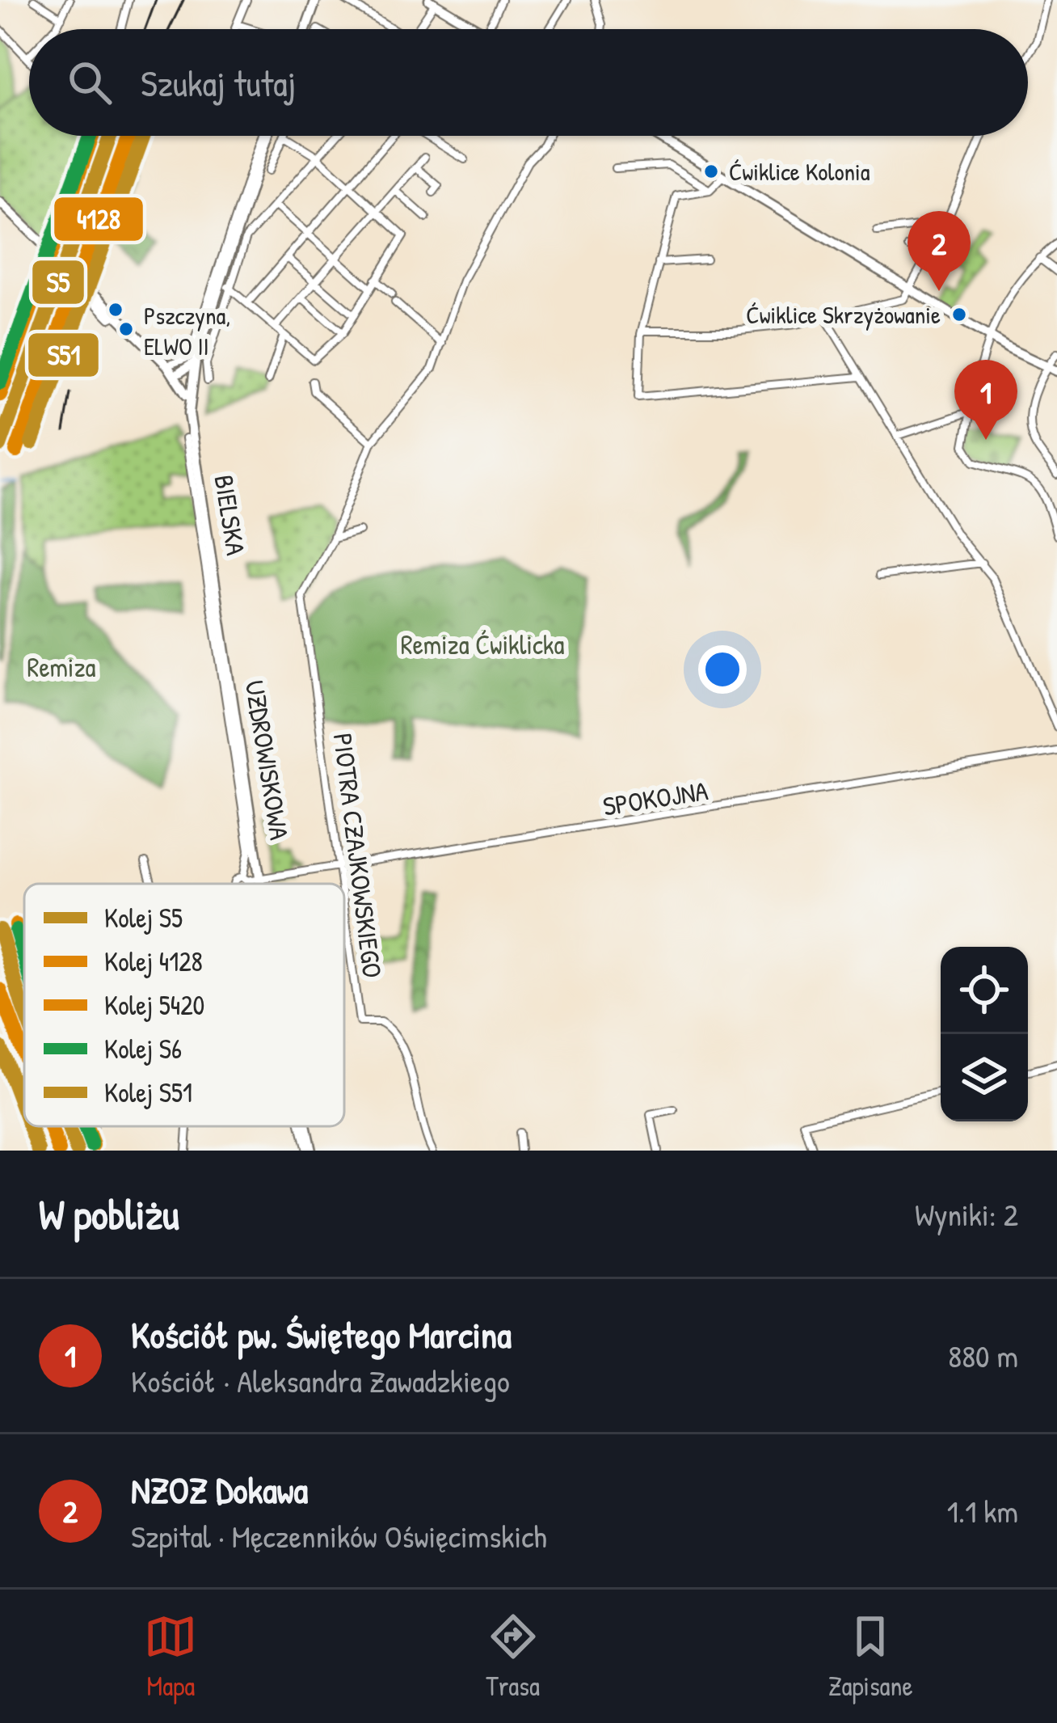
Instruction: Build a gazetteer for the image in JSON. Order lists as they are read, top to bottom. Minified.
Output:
{"streets":{"main road":["BIELSKA","UZDROWISKOWA"],"street":["SPOKOJNA","PIOTRA CZAJKOWSKIEGO"]},"crossings":[["BIELSKA","UZDROWISKOWA"],["UZDROWISKOWA","SPOKOJNA"],["SPOKOJNA","PIOTRA CZAJKOWSKIEGO"]],"parks":["Remiza Ćwiklicka","Remiza"],"places":["Ćwiklice Kolonia","Ćwiklice Skrzyżowanie","Pszczyna, ELWO II"],"lines":["rail line S5","rail line 4128","rail line 5420","rail line S6","rail line S51"],"legend":["Kolej S5","Kolej 4128","Kolej 5420","Kolej S6","Kolej S51"],"page":{"search":"Szukaj tutaj","pins":["2","1"],"heading":["W pobliżu","Wyniki: 2"],"list":[{"mark":"1","name":"Kościół pw. Świętego Marcina","note":"Kościół · Aleksandra Zawadzkiego","value":"880 m"},{"mark":"2","name":"NZOZ Dokawa","note":"Szpital · Męczenników Oświęcimskich","value":"1.1 km"}],"nav":["Mapa","Trasa","Zapisane"]}}
